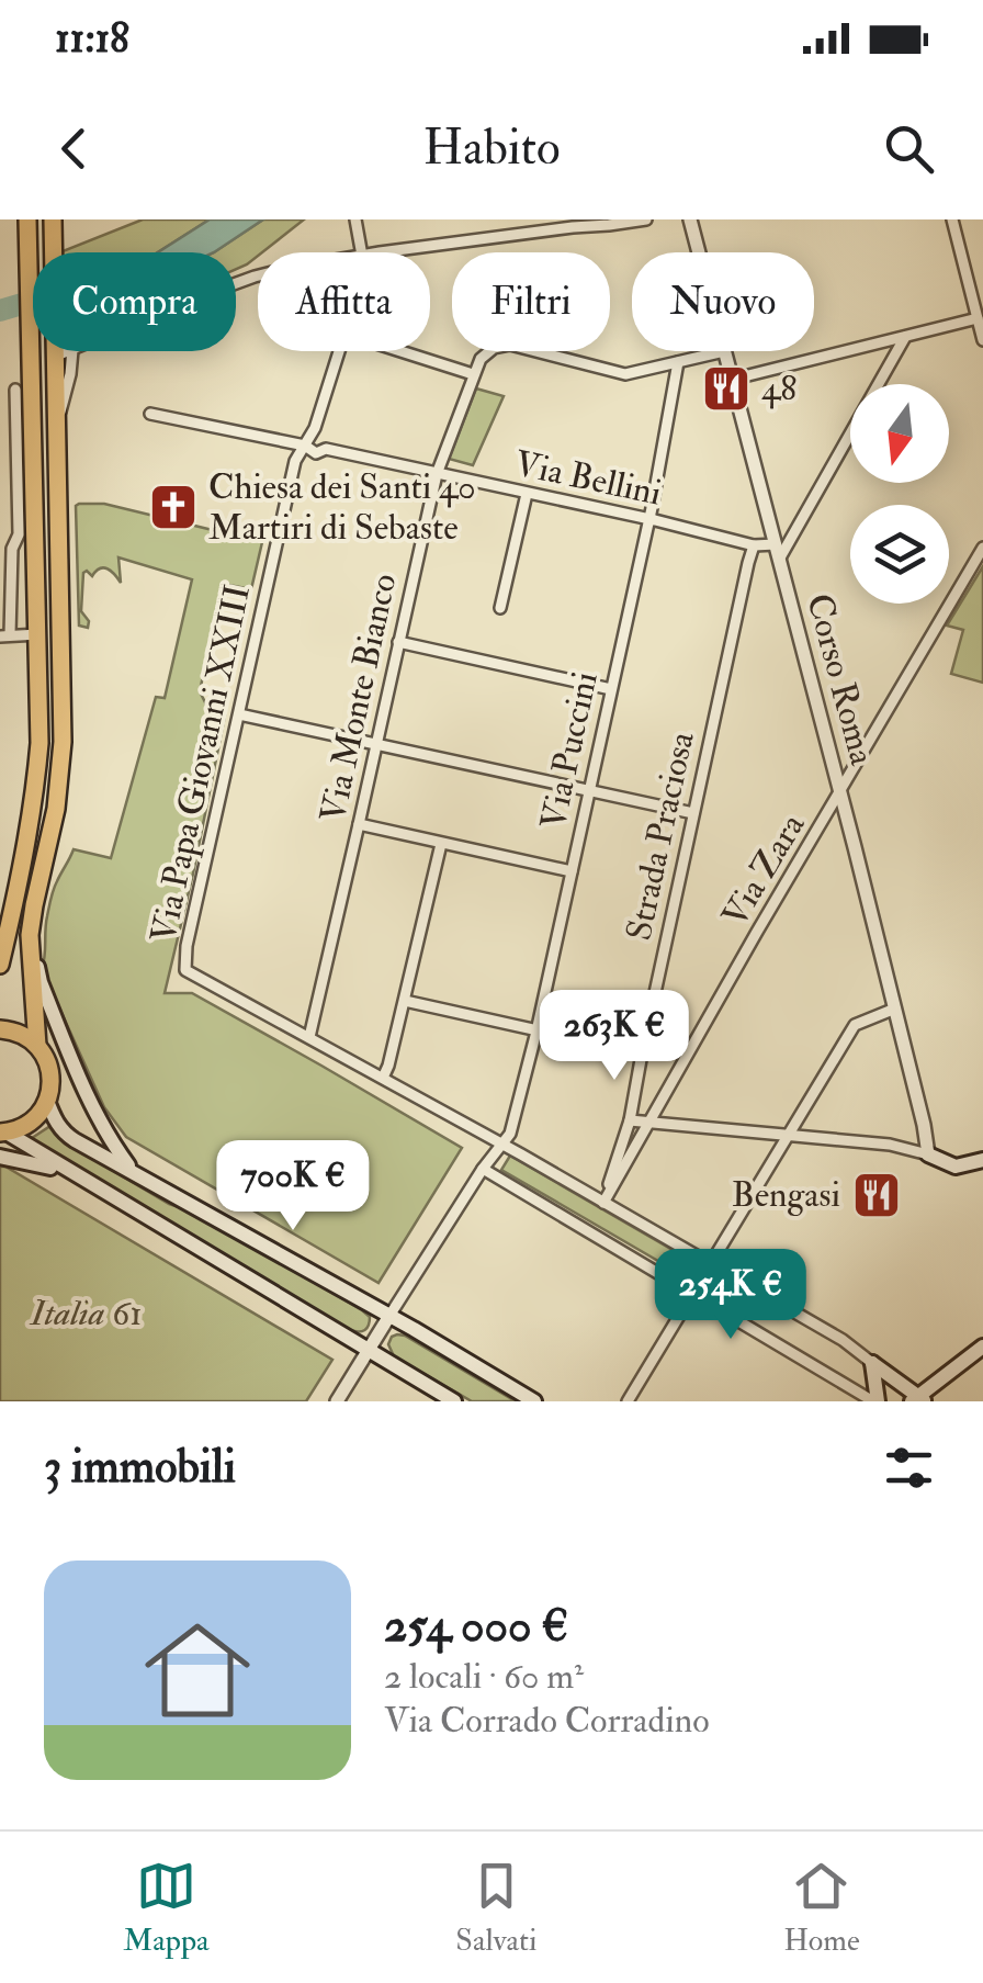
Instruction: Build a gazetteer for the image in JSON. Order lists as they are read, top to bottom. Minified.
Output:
{"streets":{"street":["Via Bellini","Corso Roma","Via Monte Bianco","Via Puccini","Via Papa Giovanni XXIII","Strada Praciosa","Via Zara"]},"crossings":[["Via Bellini","Corso Roma"],["Via Bellini","Via Monte Bianco"],["Via Bellini","Via Puccini"],["Via Bellini","Via Papa Giovanni XXIII"],["Via Bellini","Strada Praciosa"],["Corso Roma","Via Zara"],["Via Monte Bianco","Via Papa Giovanni XXIII"],["Strada Praciosa","Via Zara"]],"parks":["Italia 61"],"places":{"restaurant":["48","Bengasi"],"church":["Chiesa dei Santi 40 Martiri di Sebaste"]},"north":"bottom","page":{"status":"11:18","header":"Habito","chip":["Compra","Affitta","Filtri","Nuovo"],"price":["263K €","700K €","254K €"],"heading":"3 immobili","list":[{"name":"254 000 €","note":"2 locali · 60 m² · Via Corrado Corradino"}],"tabs":["Mappa","Salvati","Home"]}}
